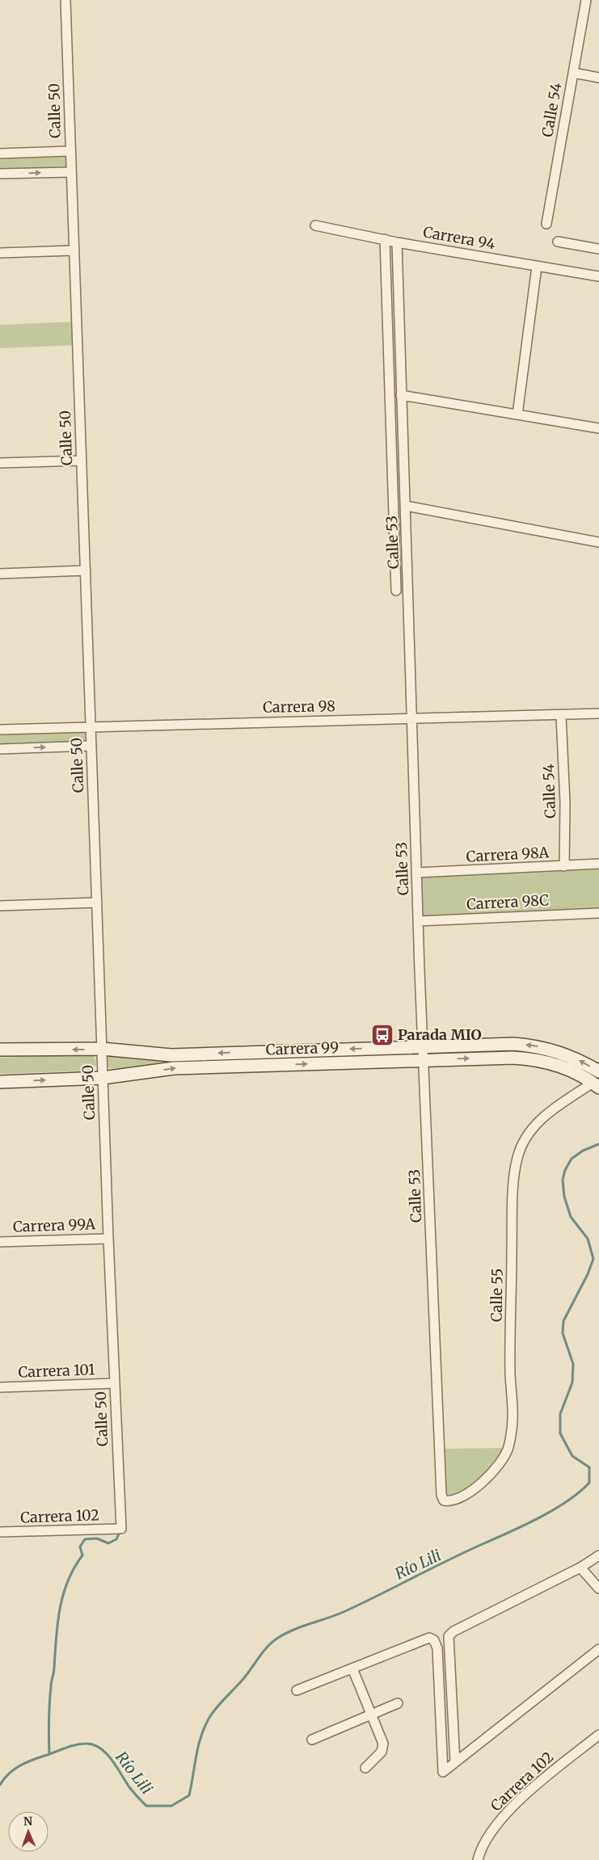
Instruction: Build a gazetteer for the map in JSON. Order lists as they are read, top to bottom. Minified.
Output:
{"streets":{"street":["Calle 54","Calle 50","Carrera 94","Calle 53","Carrera 98","Carrera 98A","Carrera 98C","Carrera 99","Carrera 99A","Calle 55","Carrera 101","Carrera 102"]},"crossings":[["Calle 54","Carrera 98"],["Calle 54","Carrera 98A"],["Calle 50","Carrera 98"],["Calle 50","Carrera 99"],["Calle 50","Carrera 99A"],["Calle 50","Carrera 101"],["Calle 50","Carrera 102"],["Carrera 94","Calle 53"],["Calle 53","Carrera 98"],["Calle 53","Carrera 98A"],["Calle 53","Carrera 98C"],["Calle 53","Carrera 99"],["Calle 53","Calle 55"],["Carrera 99","Calle 55"]],"water":["Río Lili"],"places":{"bus stop":["Parada MIO"]},"north":"top"}
